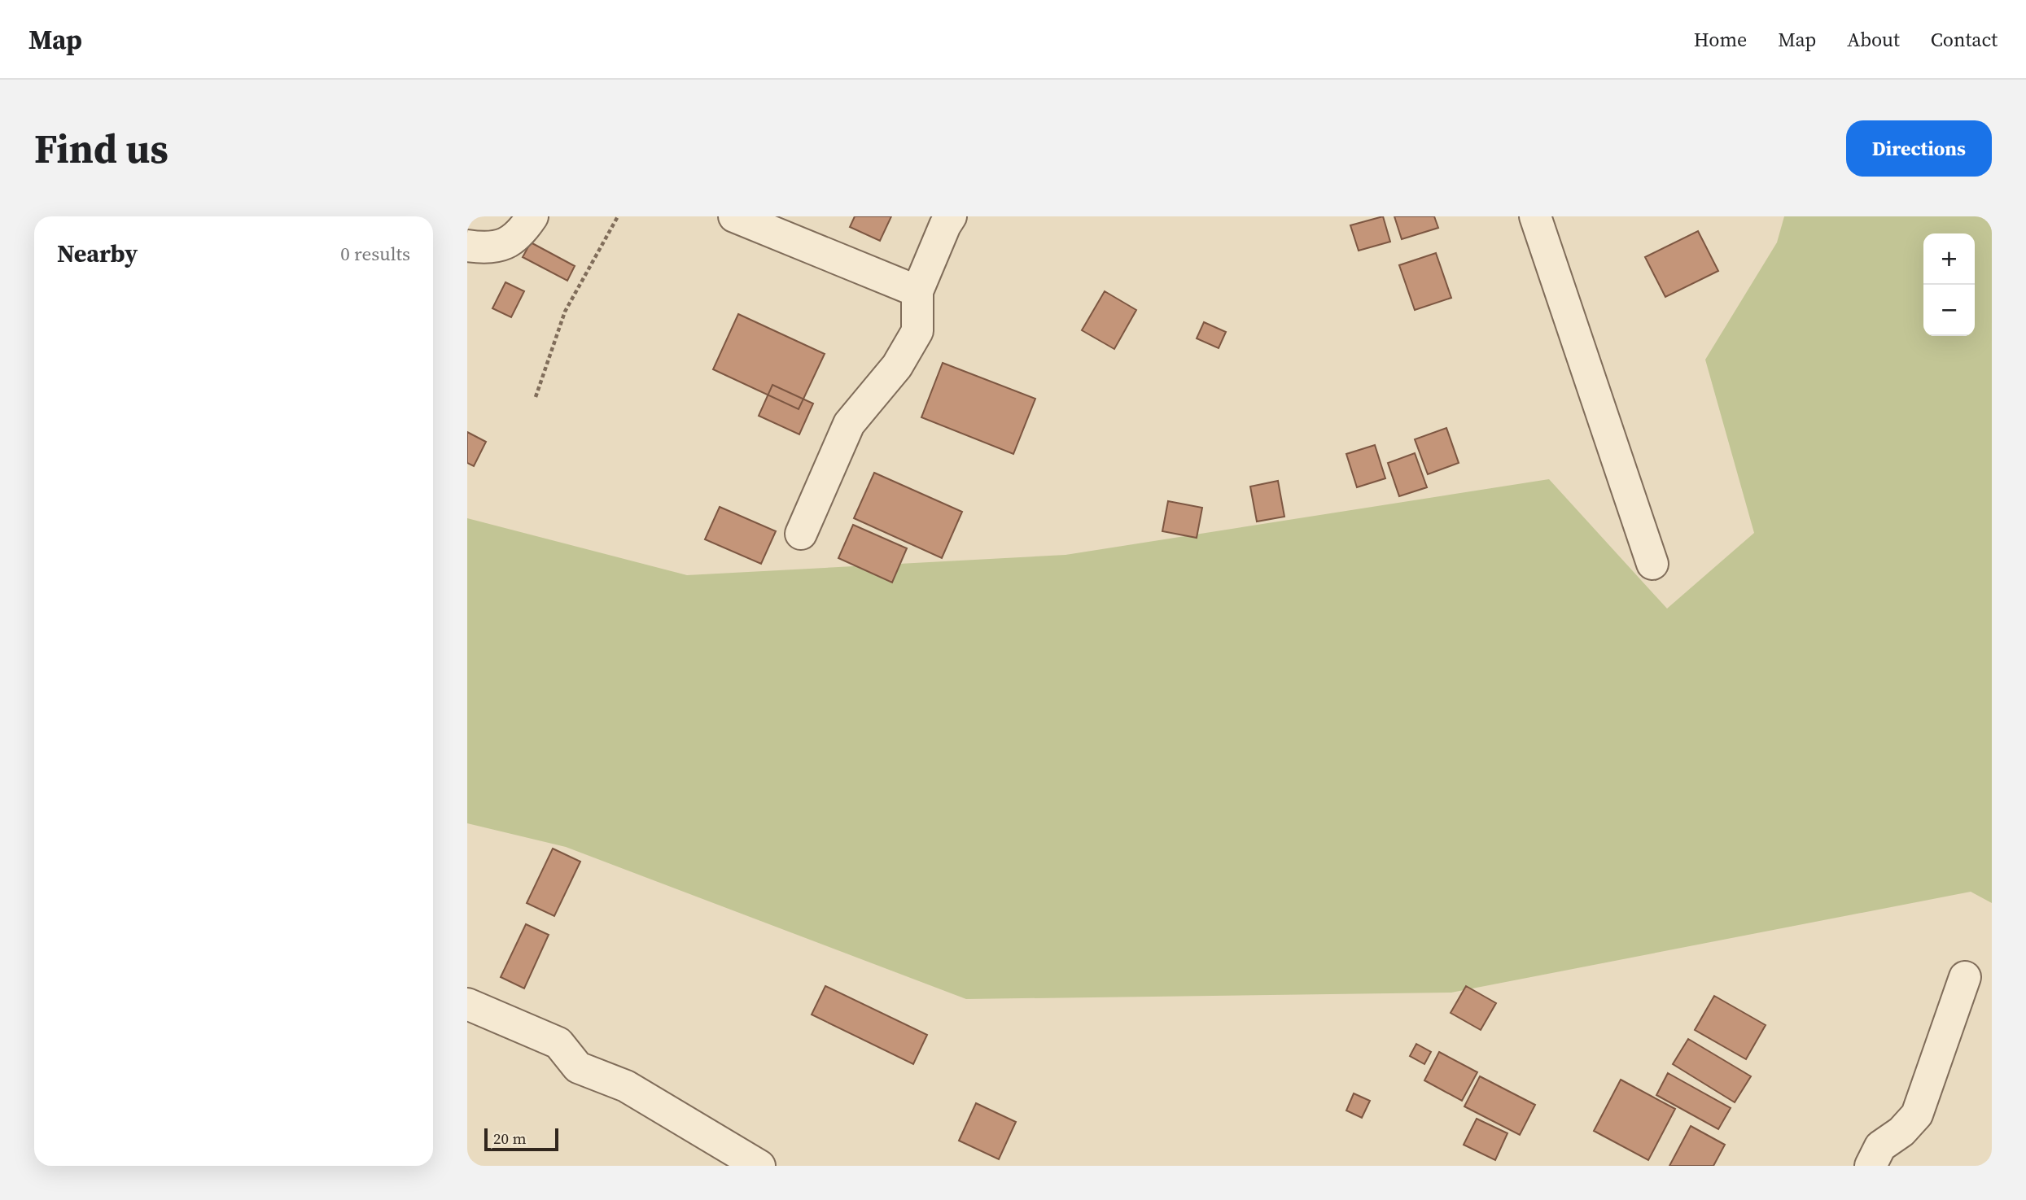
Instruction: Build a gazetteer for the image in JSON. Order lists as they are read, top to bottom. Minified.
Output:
{"scale_bar":"20 m","page":{"header":"Map","nav":["Home","Map","About","Contact"],"buttons":"Directions","title":"Find us","heading":["Nearby","0 results"],"map_buttons":["+","−"],"scale":"20 m"}}
